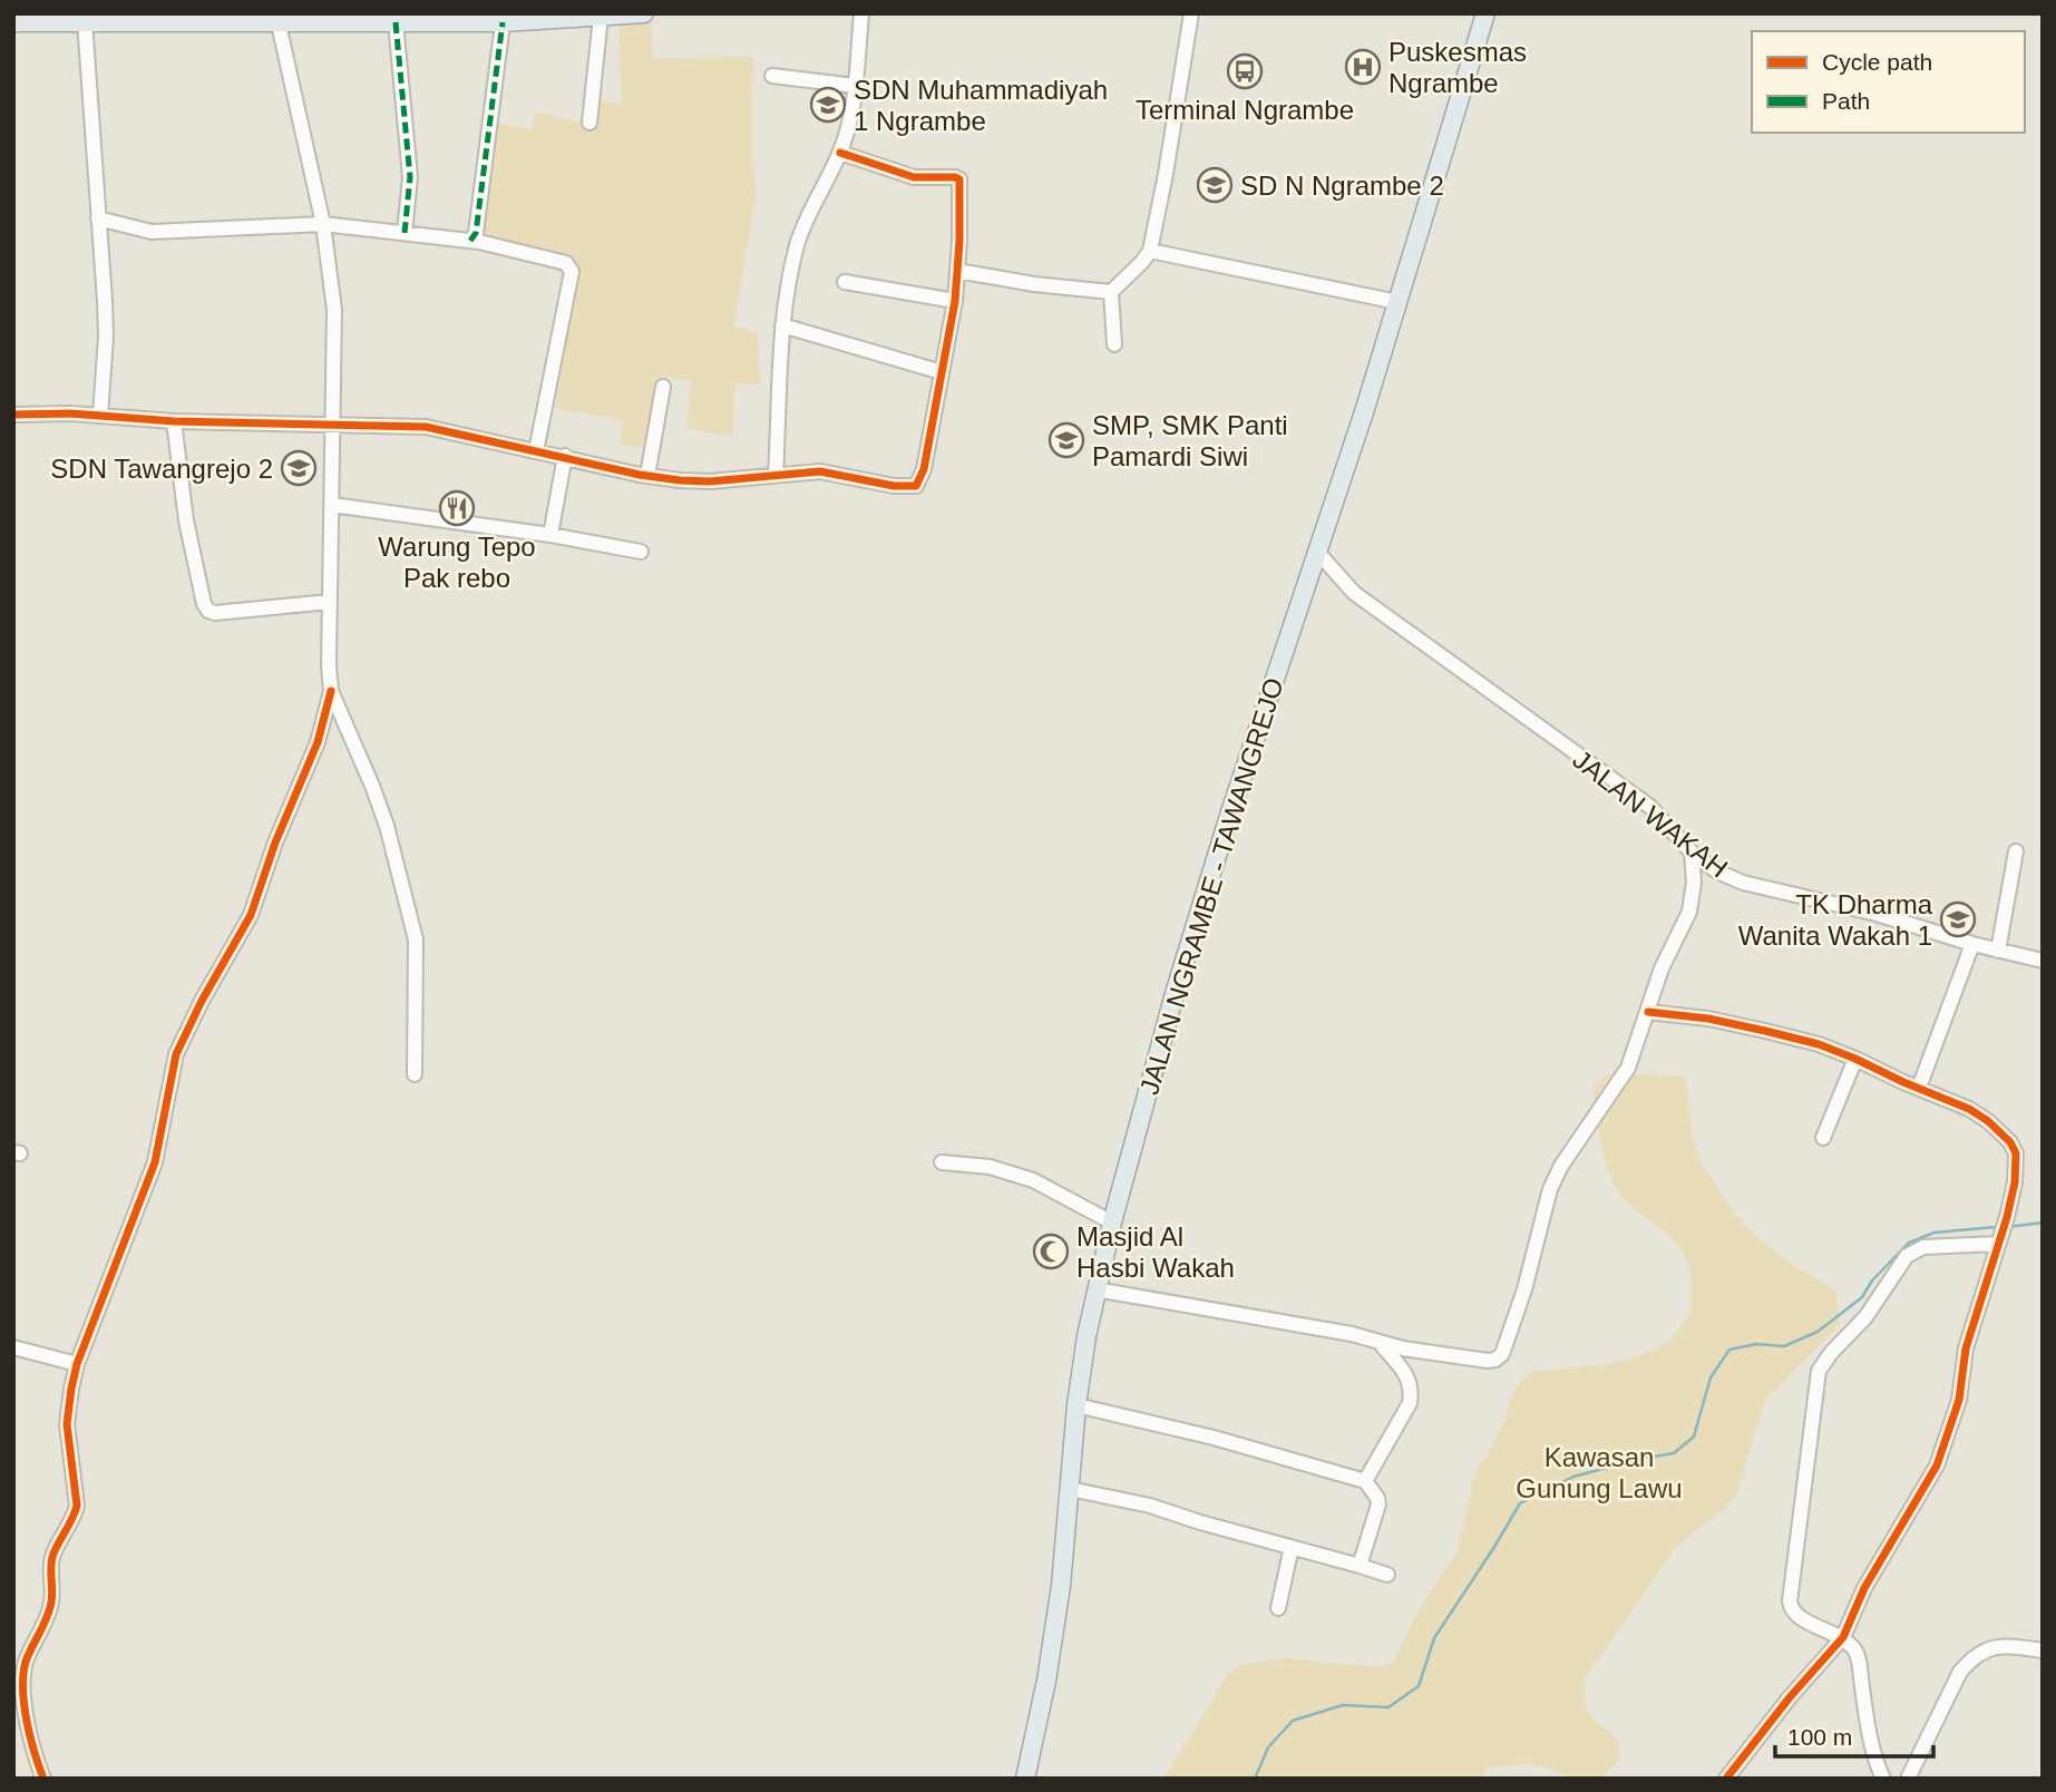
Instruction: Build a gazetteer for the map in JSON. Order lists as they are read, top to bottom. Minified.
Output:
{"streets":{"main road":["JALAN NGRAMBE - TAWANGREJO"],"street":["JALAN WAKAH"]},"crossings":[["JALAN WAKAH","JALAN NGRAMBE - TAWANGREJO"]],"parks":["Kawasan Gunung Lawu"],"places":{"hospital":["Puskesmas Ngrambe"],"bus stop":["Terminal Ngrambe"],"school or university":["SDN Muhammadiyah 1 Ngrambe","SD N Ngrambe 2","SMP, SMK Panti Pamardi Siwi","SDN Tawangrejo 2","TK Dharma Wanita Wakah 1"],"restaurant":["Warung Tepo Pak rebo"],"mosque":["Masjid Al Hasbi Wakah"]},"legend":["Cycle path","Path"],"scale_bar":"100 m"}
